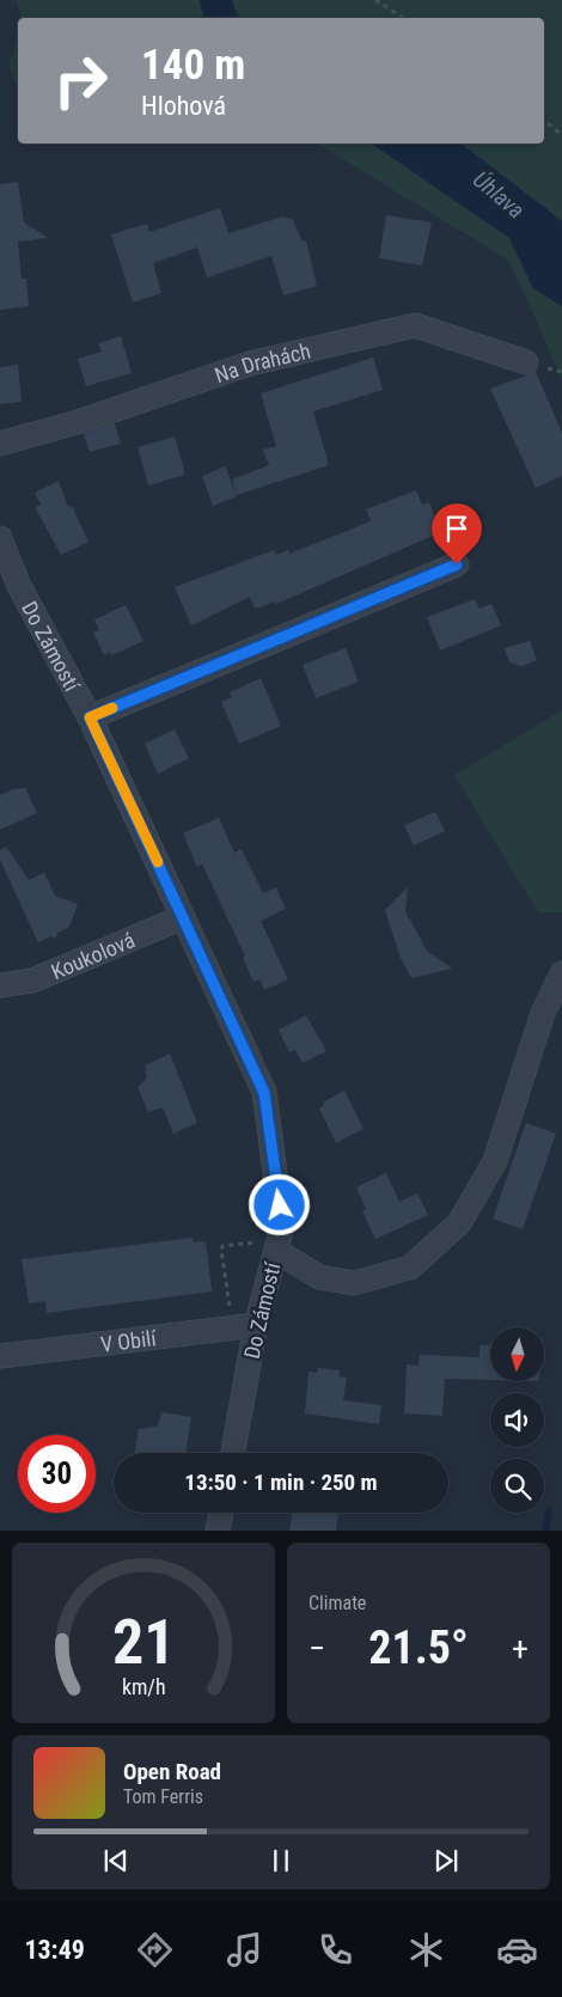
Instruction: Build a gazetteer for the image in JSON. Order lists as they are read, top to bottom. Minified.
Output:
{"streets":{"street":["Na Drahách","Do Zámostí","Koukolová","V Obilí"]},"crossings":[["Do Zámostí","Koukolová"],["Do Zámostí","V Obilí"]],"water":["Úhlava"],"north":"bottom","page":{"turn":["140 m","Hlohová"],"limit":"30","trip":"13:50 · 1 min · 250 m","tile":"Climate","heat":["−","21.5°","+"],"song":["Open Road","Tom Ferris"],"tabs":"13:49","gauge":["21","km/h"]}}
